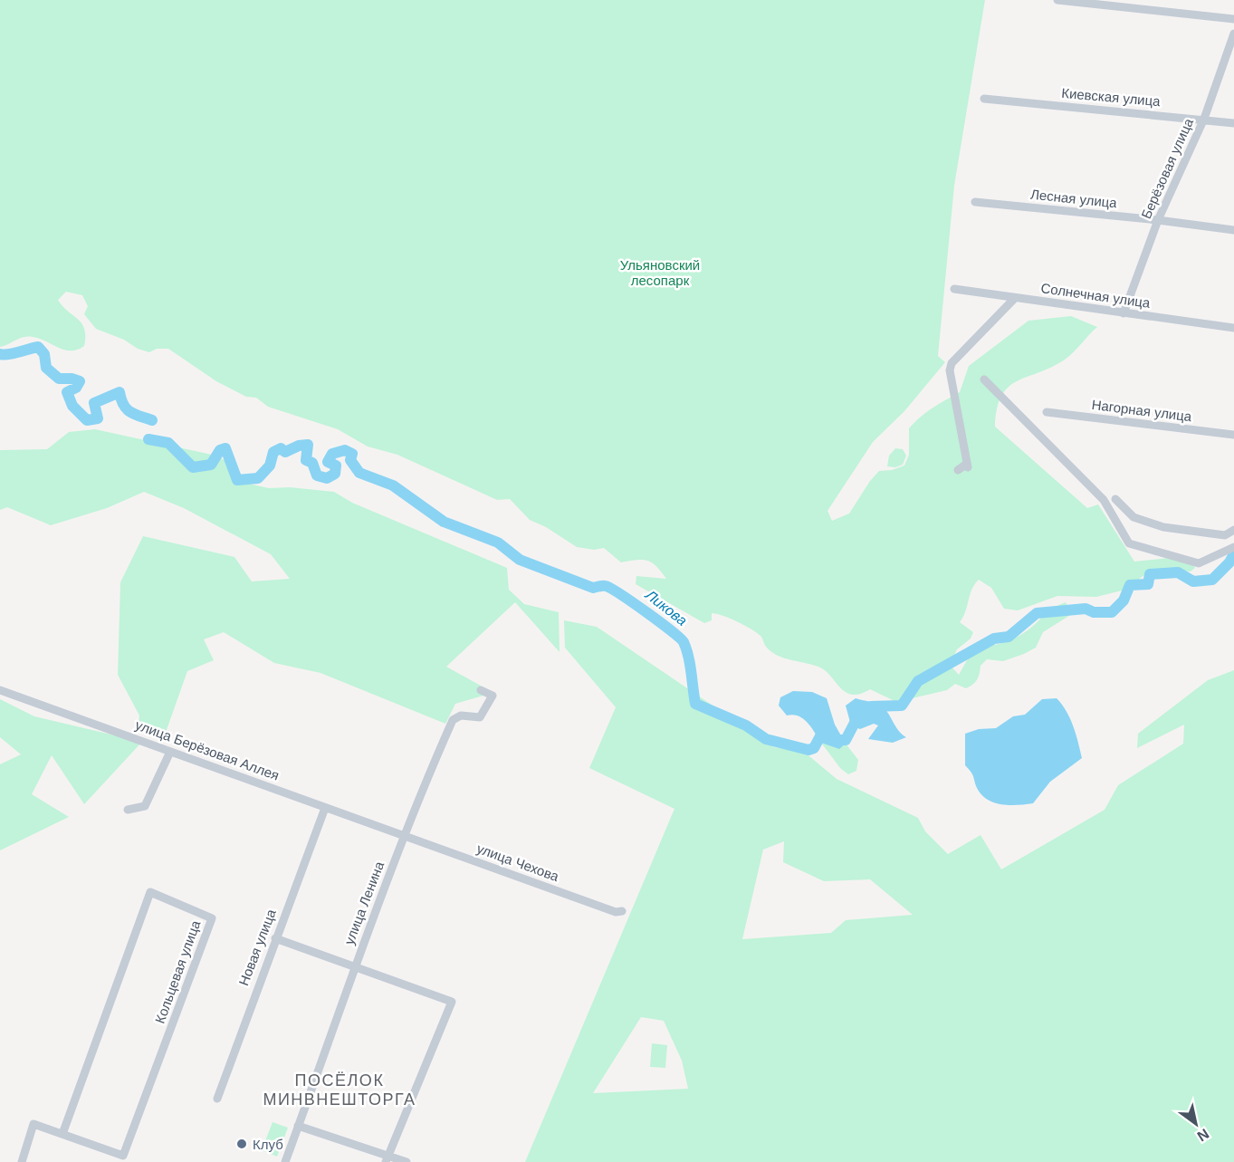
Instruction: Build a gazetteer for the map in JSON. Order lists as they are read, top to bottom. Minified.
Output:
{"streets":{"street":["Киевская улица","Берёзовая улица","Лесная улица","Солнечная улица","Нагорная улица","улица Берёзовая Аллея","улица Чехова","улица Ленина","Новая улица","Кольцевая улица"]},"crossings":[["Киевская улица","Берёзовая улица"],["Берёзовая улица","Лесная улица"],["Берёзовая улица","Солнечная улица"],["улица Берёзовая Аллея","улица Чехова"],["улица Берёзовая Аллея","улица Ленина"],["улица Берёзовая Аллея","Новая улица"],["улица Чехова","улица Ленина"]],"districts":["ПОСЁЛОК МИНВНЕШТОРГА"],"water":["Ликова"],"parks":["Ульяновский лесопарк"],"places":["Клуб"],"north":"bottom right"}
